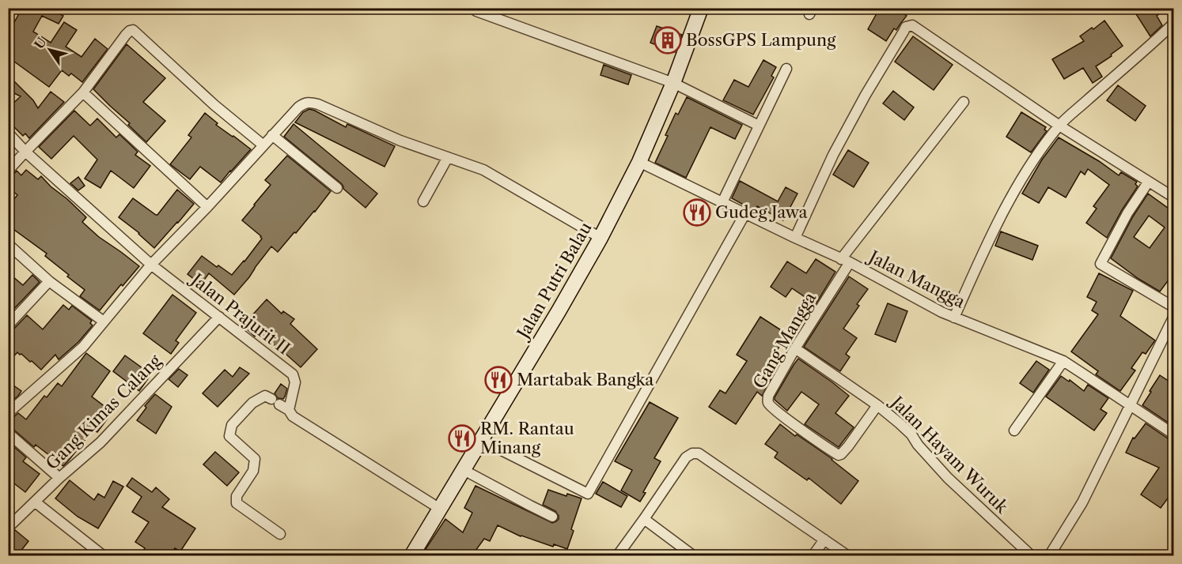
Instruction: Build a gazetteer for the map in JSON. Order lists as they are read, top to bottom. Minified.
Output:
{"streets":{"main road":["Jalan Putri Balau"],"street":["Jalan Mangga","Jalan Prajurit II","Gang Mangga","Gang Kimas Calang","Jalan Hayam Wuruk"]},"crossings":[["Jalan Mangga","Jalan Putri Balau"],["Jalan Mangga","Gang Mangga"],["Jalan Prajurit II","Gang Kimas Calang"],["Gang Mangga","Jalan Hayam Wuruk"]],"places":{"building":["BossGPS Lampung"],"restaurant":["Gudeg Jawa","Martabak Bangka","RM. Rantau Minang"]},"north":"top left"}
